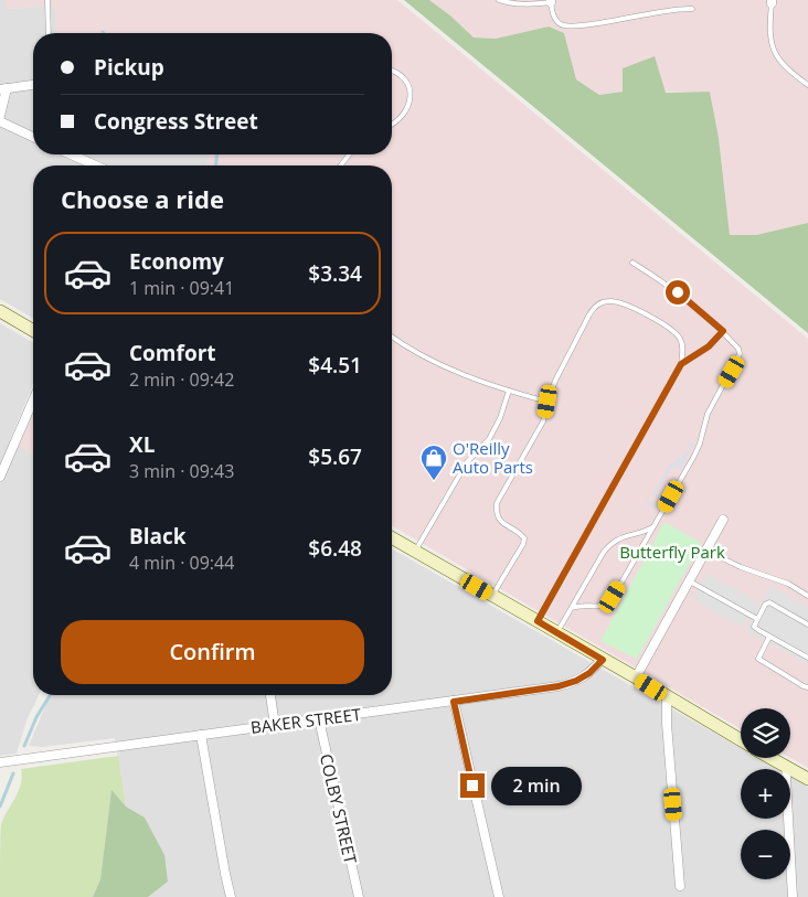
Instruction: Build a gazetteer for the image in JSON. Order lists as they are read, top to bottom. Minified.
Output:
{"streets":{"street":["BAKER STREET","COLBY STREET"]},"crossings":[["BAKER STREET","COLBY STREET"]],"parks":["Butterfly Park"],"places":{"shop":["O'Reilly Auto Parts"]},"page":{"banner":["Pickup","Congress Street"],"heading":"Choose a ride","list":[{"name":"Economy","note":"1 min · 09:41","value":"$3.34"},{"name":"Comfort","note":"2 min · 09:42","value":"$4.51"},{"name":"XL","note":"3 min · 09:43","value":"$5.67"},{"name":"Black","note":"4 min · 09:44","value":"$6.48"}],"buttons":"Confirm","map_buttons":["+","−"],"bubble":"2 min"}}
